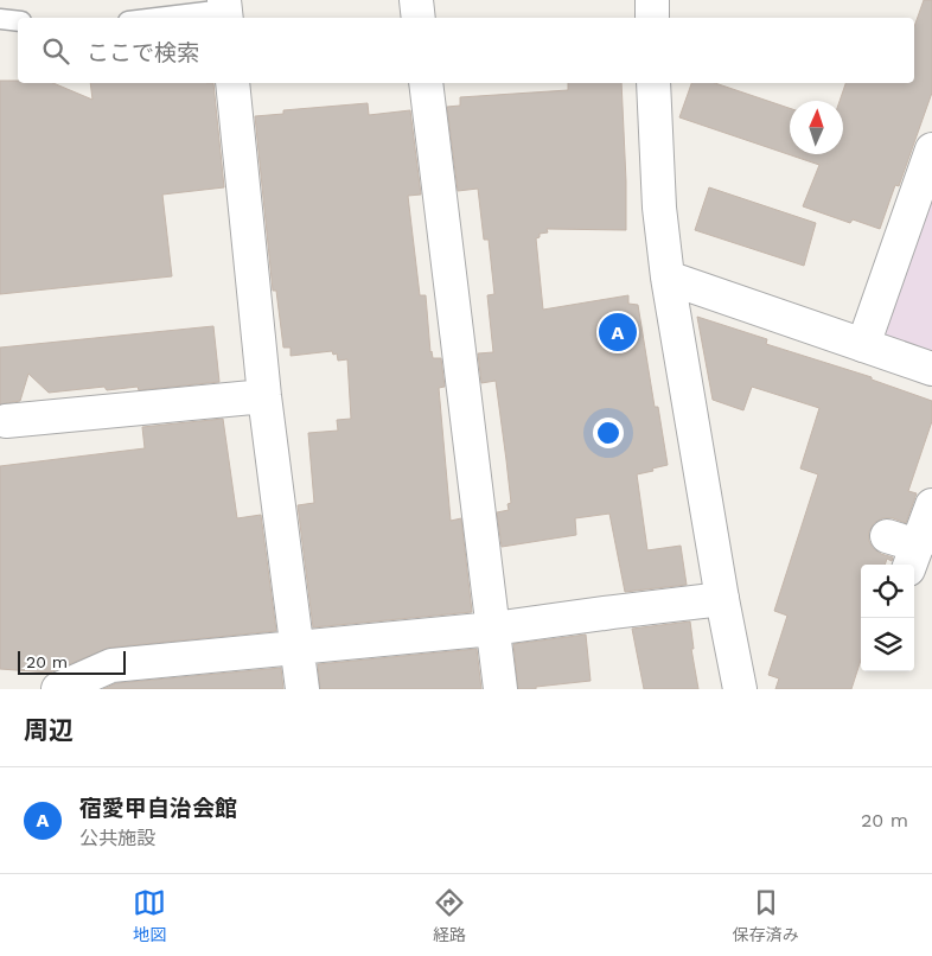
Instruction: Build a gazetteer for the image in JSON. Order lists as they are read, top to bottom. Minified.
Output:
{"scale_bar":"20 m","north":"top","page":{"search":"ここで検索","pins":"A","scale":"20 m","heading":"周辺","list":[{"mark":"A","name":"宿愛甲自治会館","note":"公共施設","value":"20 m"}],"nav":["地図","経路","保存済み"]}}
